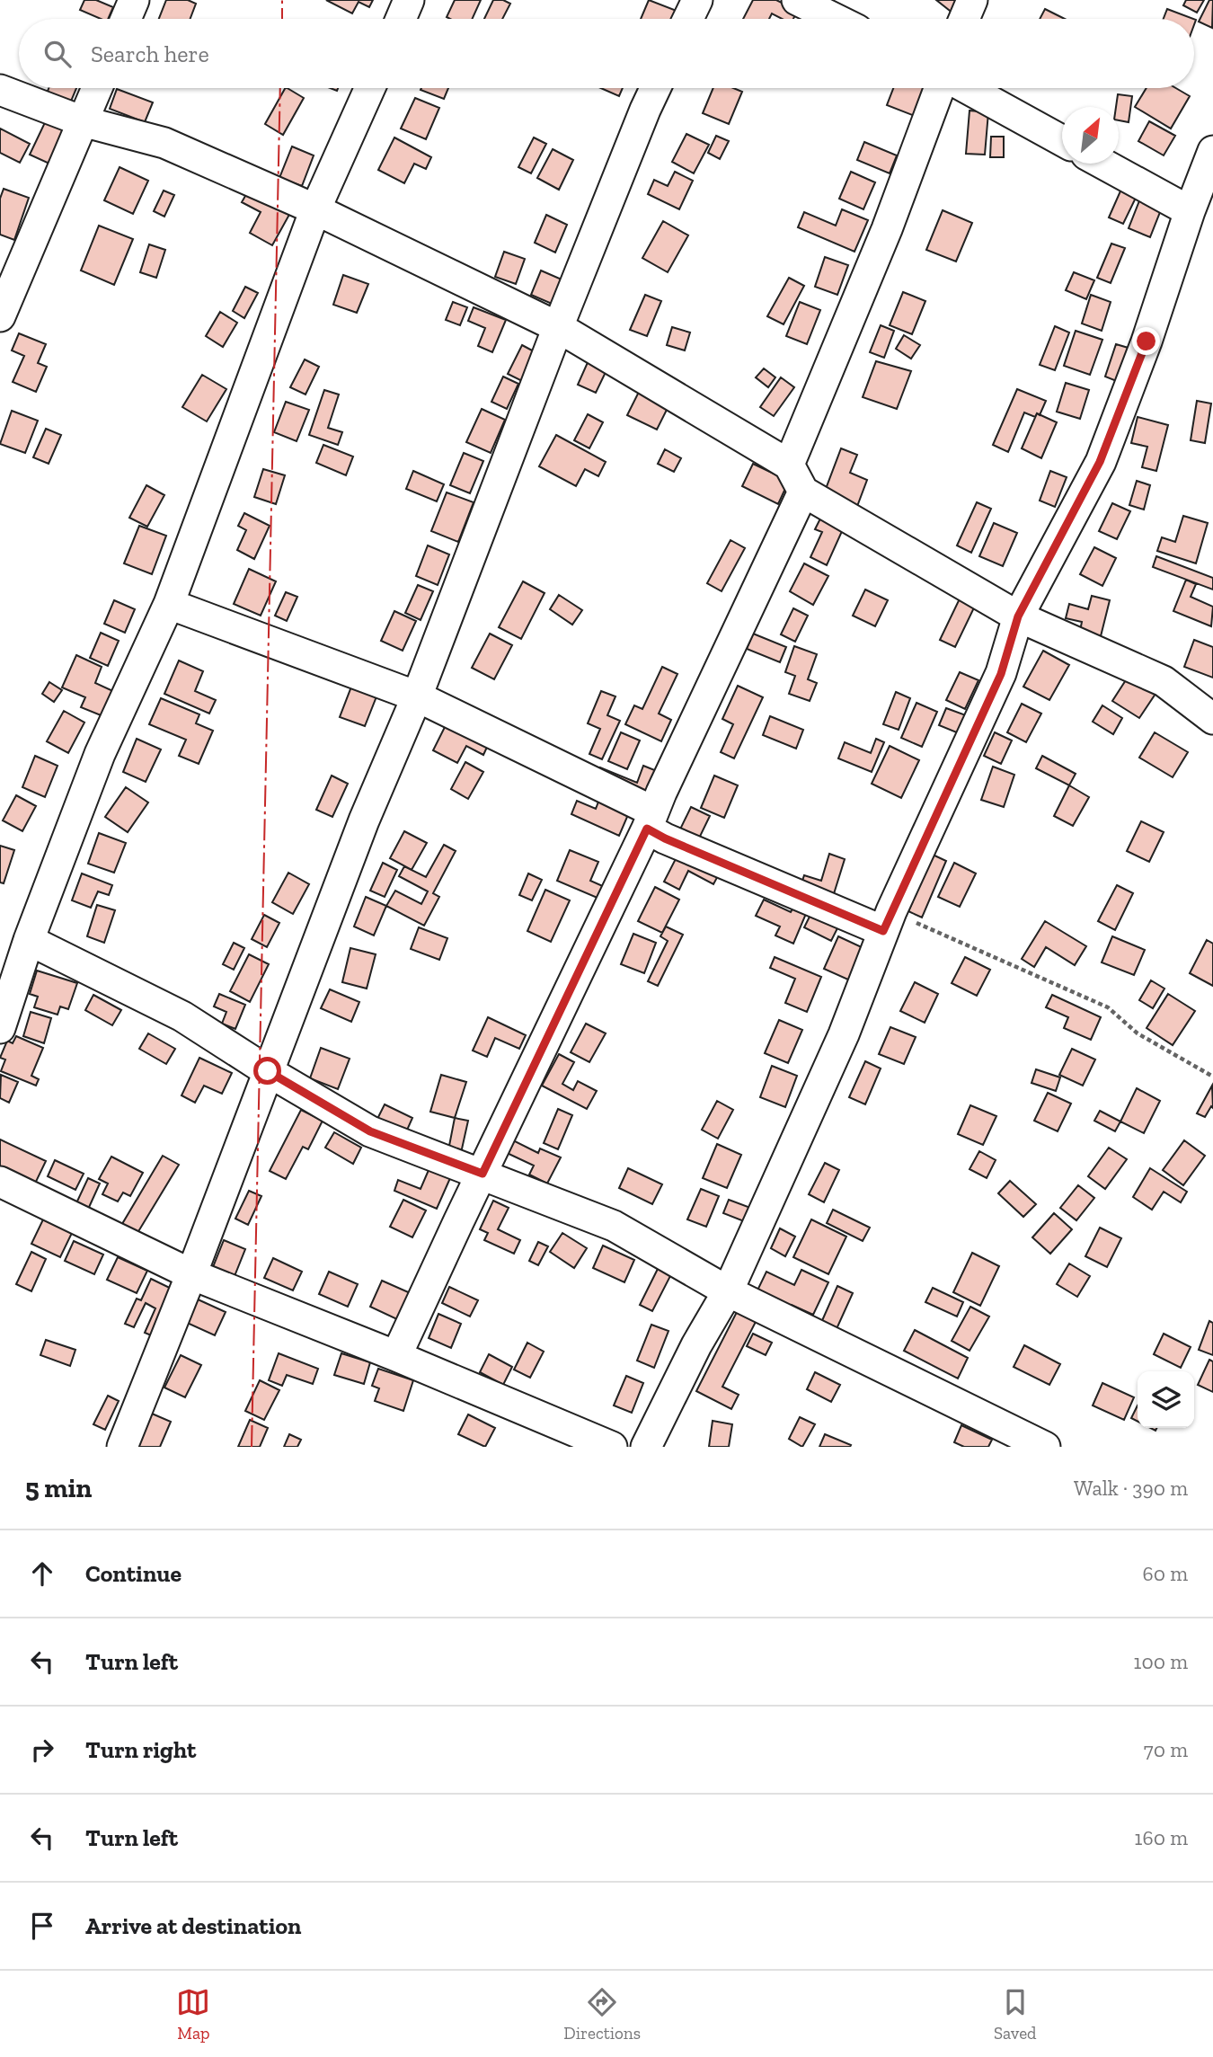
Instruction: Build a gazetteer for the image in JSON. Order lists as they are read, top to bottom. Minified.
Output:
{"north":"top right","page":{"search":"Search here","heading":["5 min","Walk · 390 m"],"list":[["Continue","60 m"],["Turn left","100 m"],["Turn right","70 m"],["Turn left","160 m"],"Arrive at destination"],"nav":["Map","Directions","Saved"]}}
